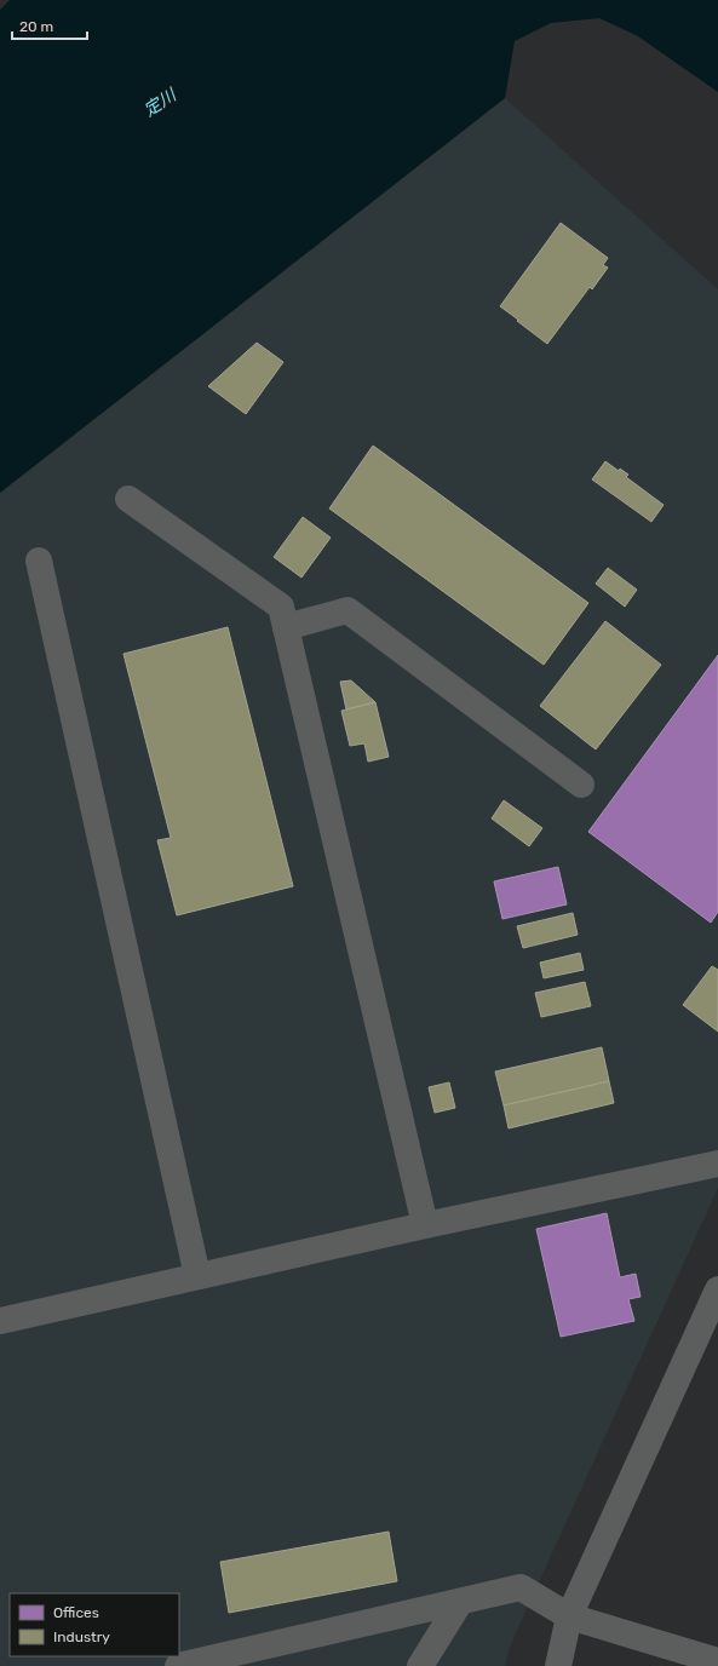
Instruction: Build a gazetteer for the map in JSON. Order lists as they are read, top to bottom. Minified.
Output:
{"water":["定川"],"legend":["Offices","Industry"],"scale_bar":"20 m"}
